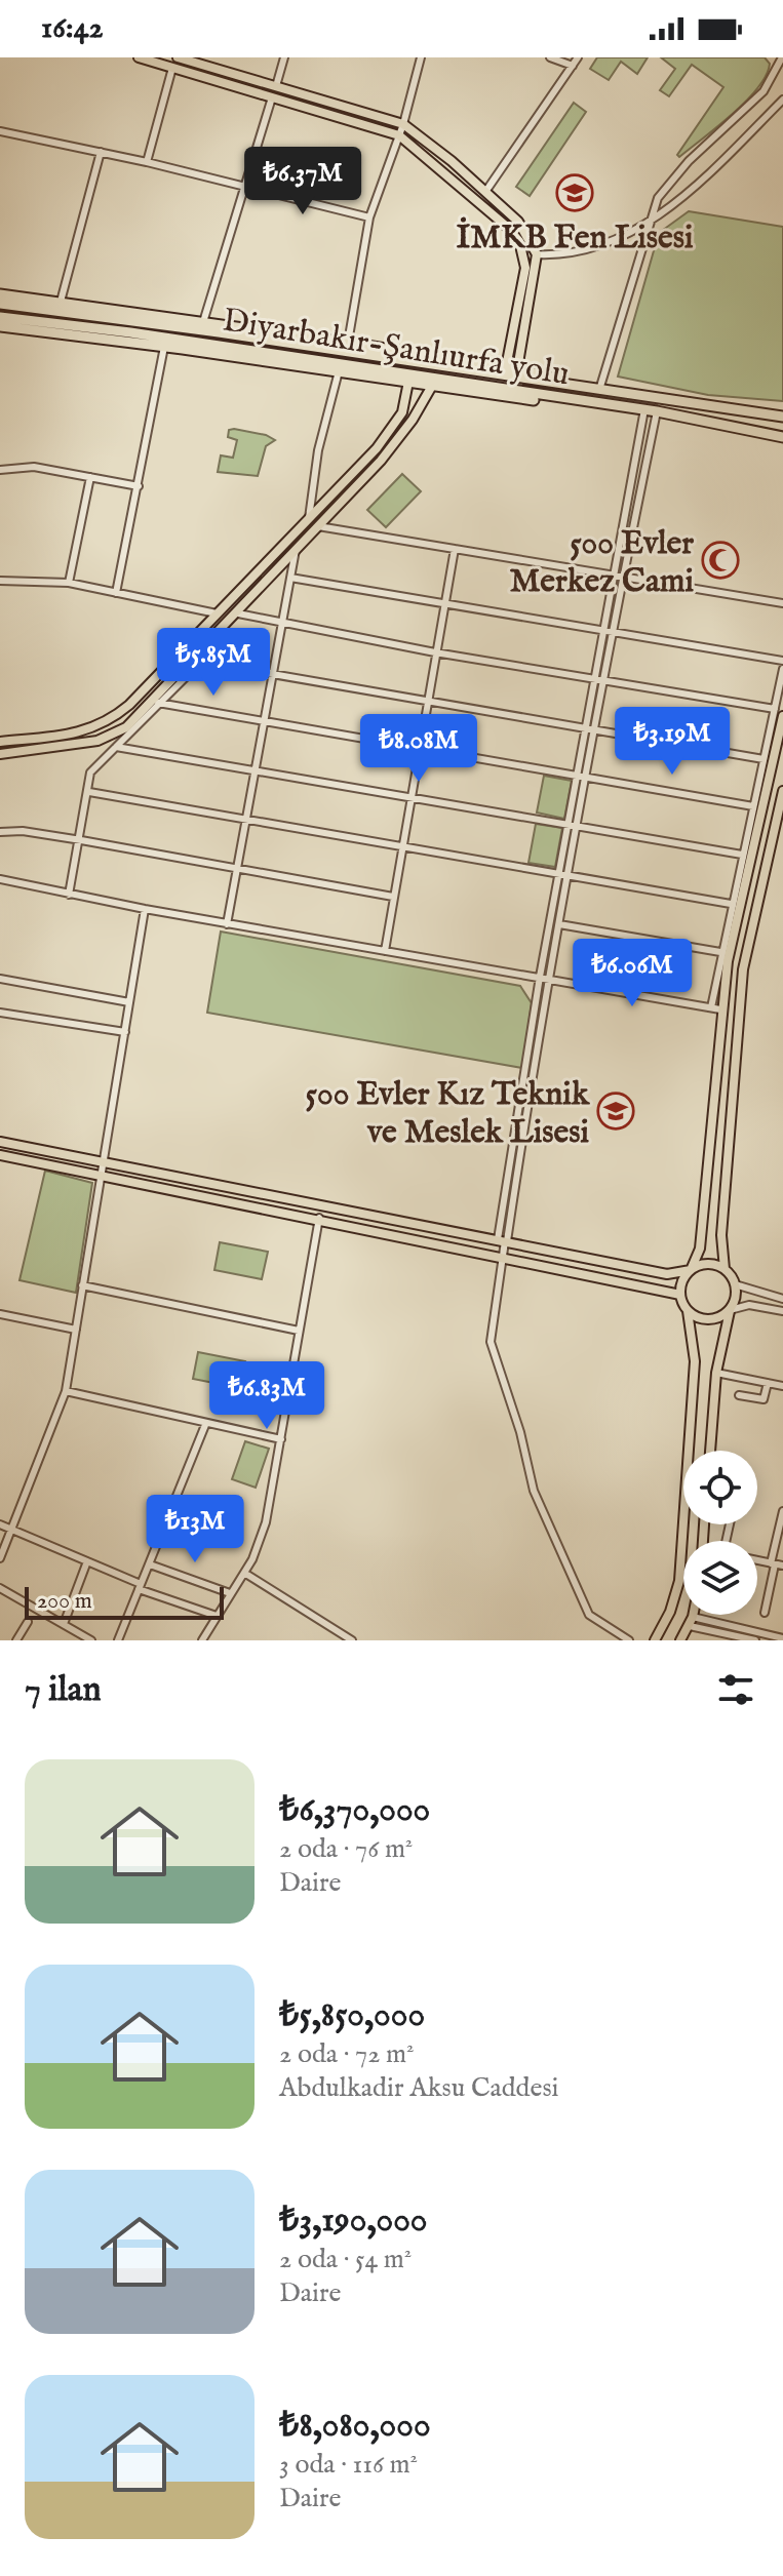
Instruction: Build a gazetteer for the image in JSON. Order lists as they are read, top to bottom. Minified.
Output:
{"streets":{"highway":["Diyarbakır-Şanlıurfa yolu"]},"places":{"school or university":["İMKB Fen Lisesi","500 Evler Kız Teknik ve Meslek Lisesi"],"mosque":["500 Evler Merkez Cami"]},"scale_bar":"200 m","page":{"status":"16:42","price":["₺6.37M","₺5.85M","₺3.19M","₺8.08M","₺6.06M","₺6.83M","₺13M"],"scale":"200 m","heading":"7 ilan","list":[{"name":"₺6,370,000","note":"2 oda · 76 m² · Daire"},{"name":"₺5,850,000","note":"2 oda · 72 m² · Abdulkadir Aksu Caddesi"},{"name":"₺3,190,000","note":"2 oda · 54 m² · Daire"},{"name":"₺8,080,000","note":"3 oda · 116 m² · Daire"}]}}
